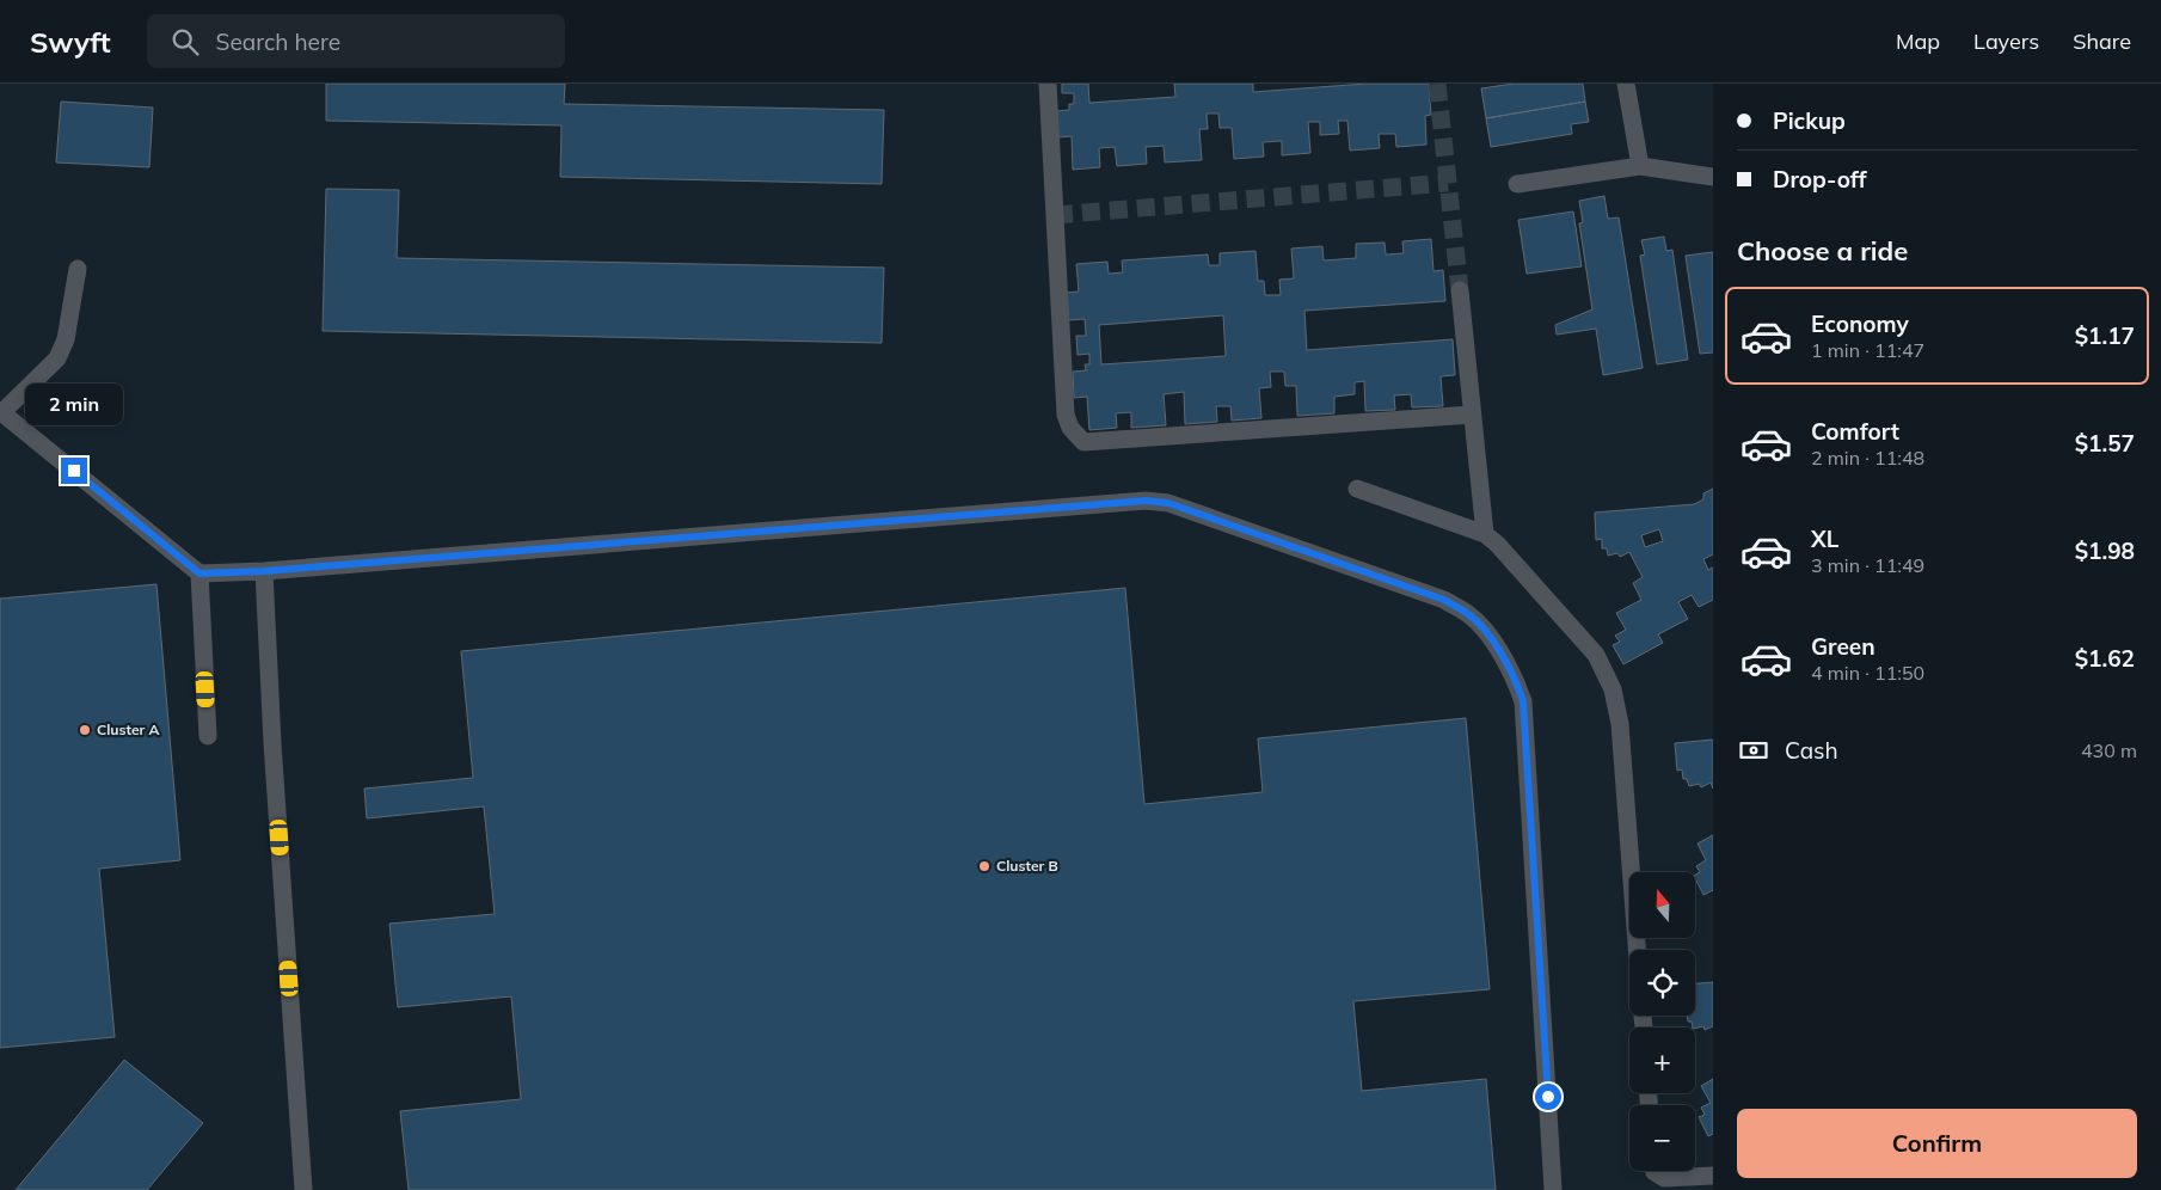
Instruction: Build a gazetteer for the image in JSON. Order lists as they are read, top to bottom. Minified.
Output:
{"places":["Cluster A","Cluster B"],"north":"top","page":{"header":"Swyft","search":"Search here","nav":["Map","Layers","Share"],"banner":["Pickup","Drop-off"],"heading":"Choose a ride","list":[{"name":"Economy","note":"1 min · 11:47","value":"$1.17"},{"name":"Comfort","note":"2 min · 11:48","value":"$1.57"},{"name":"XL","note":"3 min · 11:49","value":"$1.98"},{"name":"Green","note":"4 min · 11:50","value":"$1.62"}],"bubble":"2 min","pay":["Cash","430 m"],"map_buttons":["+","−"],"buttons":"Confirm"}}
